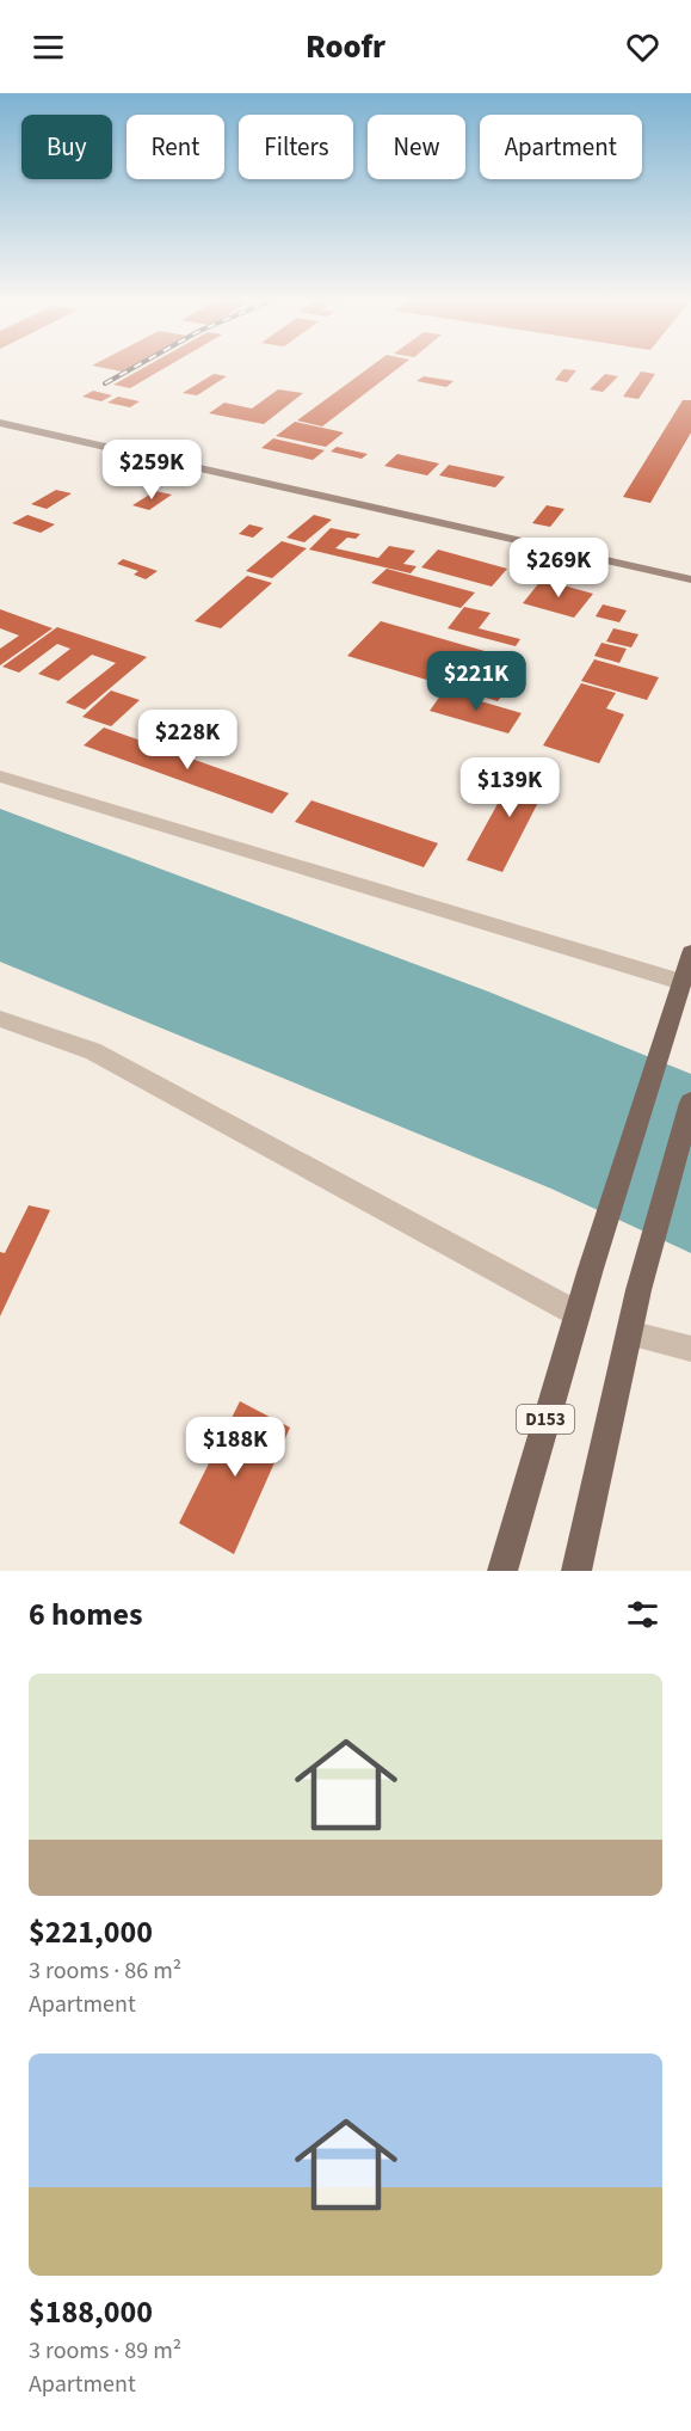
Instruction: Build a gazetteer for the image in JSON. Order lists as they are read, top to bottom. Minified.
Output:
{"streets":{"main road":["D153"]},"page":{"header":"Roofr","chip":["Buy","Rent","Filters","New","Apartment"],"price":["$259K","$269K","$221K","$228K","$139K","$188K"],"heading":"6 homes","list":[{"name":"$221,000","note":"3 rooms · 86 m² · Apartment"},{"name":"$188,000","note":"3 rooms · 89 m² · Apartment"}]}}
